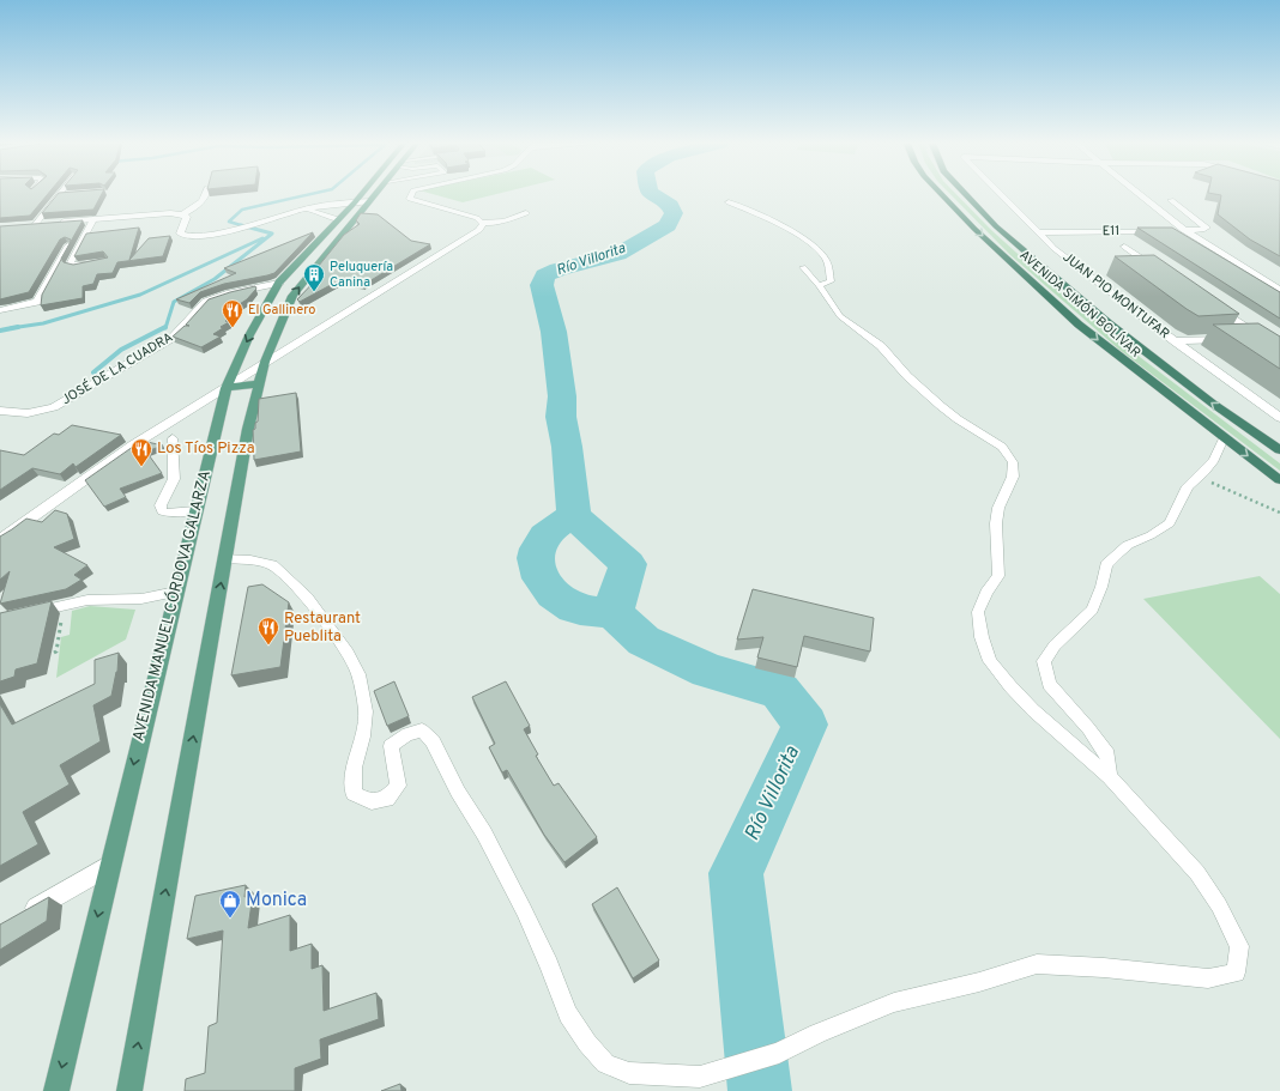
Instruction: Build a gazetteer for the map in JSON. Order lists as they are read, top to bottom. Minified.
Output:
{"streets":{"highway":["AVENIDA SIMÓN BOLÍVAR"],"main road":["AVENIDA MANUEL CÓRDOVA GALARZA"],"street":["E11","JUAN PIO MONTUFAR","JOSÉ DE LA CUADRA"]},"crossings":[["E11","JUAN PIO MONTUFAR"],["JOSÉ DE LA CUADRA","AVENIDA MANUEL CÓRDOVA GALARZA"]],"water":["Río Villorita"],"places":{"building":["Peluquería Canina"],"restaurant":["El Gallinero","Los Tíos Pizza","Restaurant Pueblita"],"shop":["Monica"]}}
